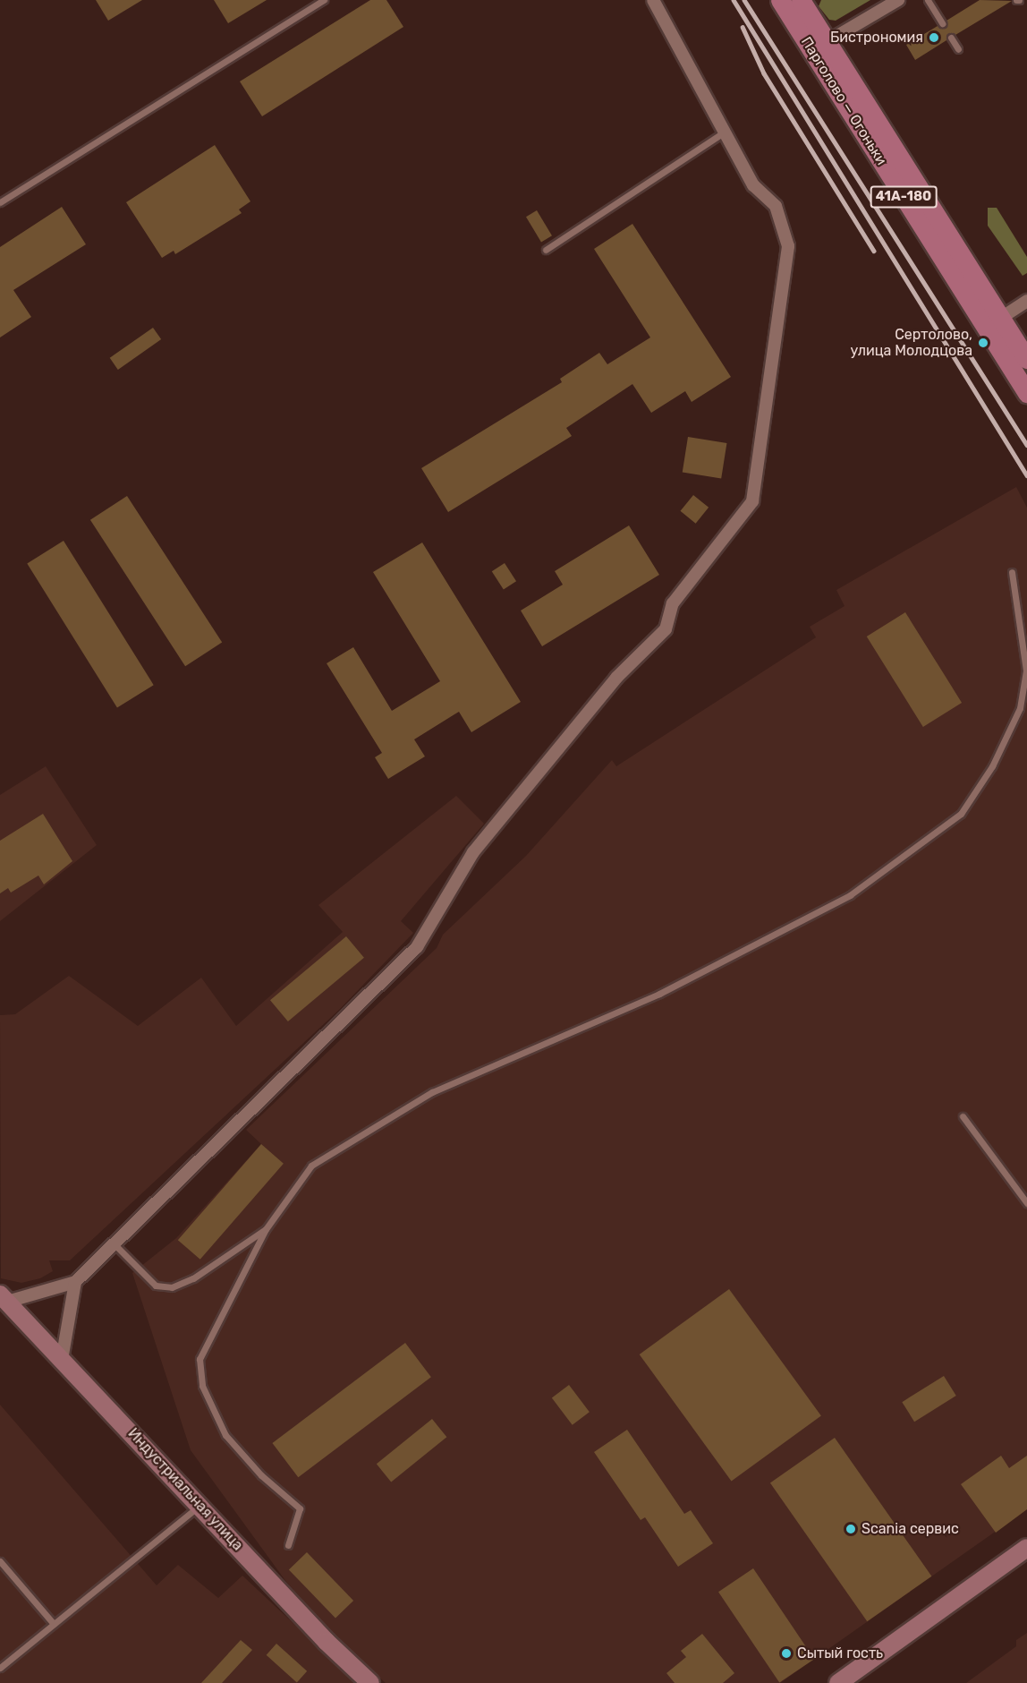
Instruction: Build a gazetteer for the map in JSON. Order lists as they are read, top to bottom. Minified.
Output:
{"streets":{"main road":["Парголово — Огоньки","41А-180"],"street":["Индустриальная улица"]},"places":["Бистрономия","Сертолово, улица Молодцова","Scania сервис","Сытый гость"]}
